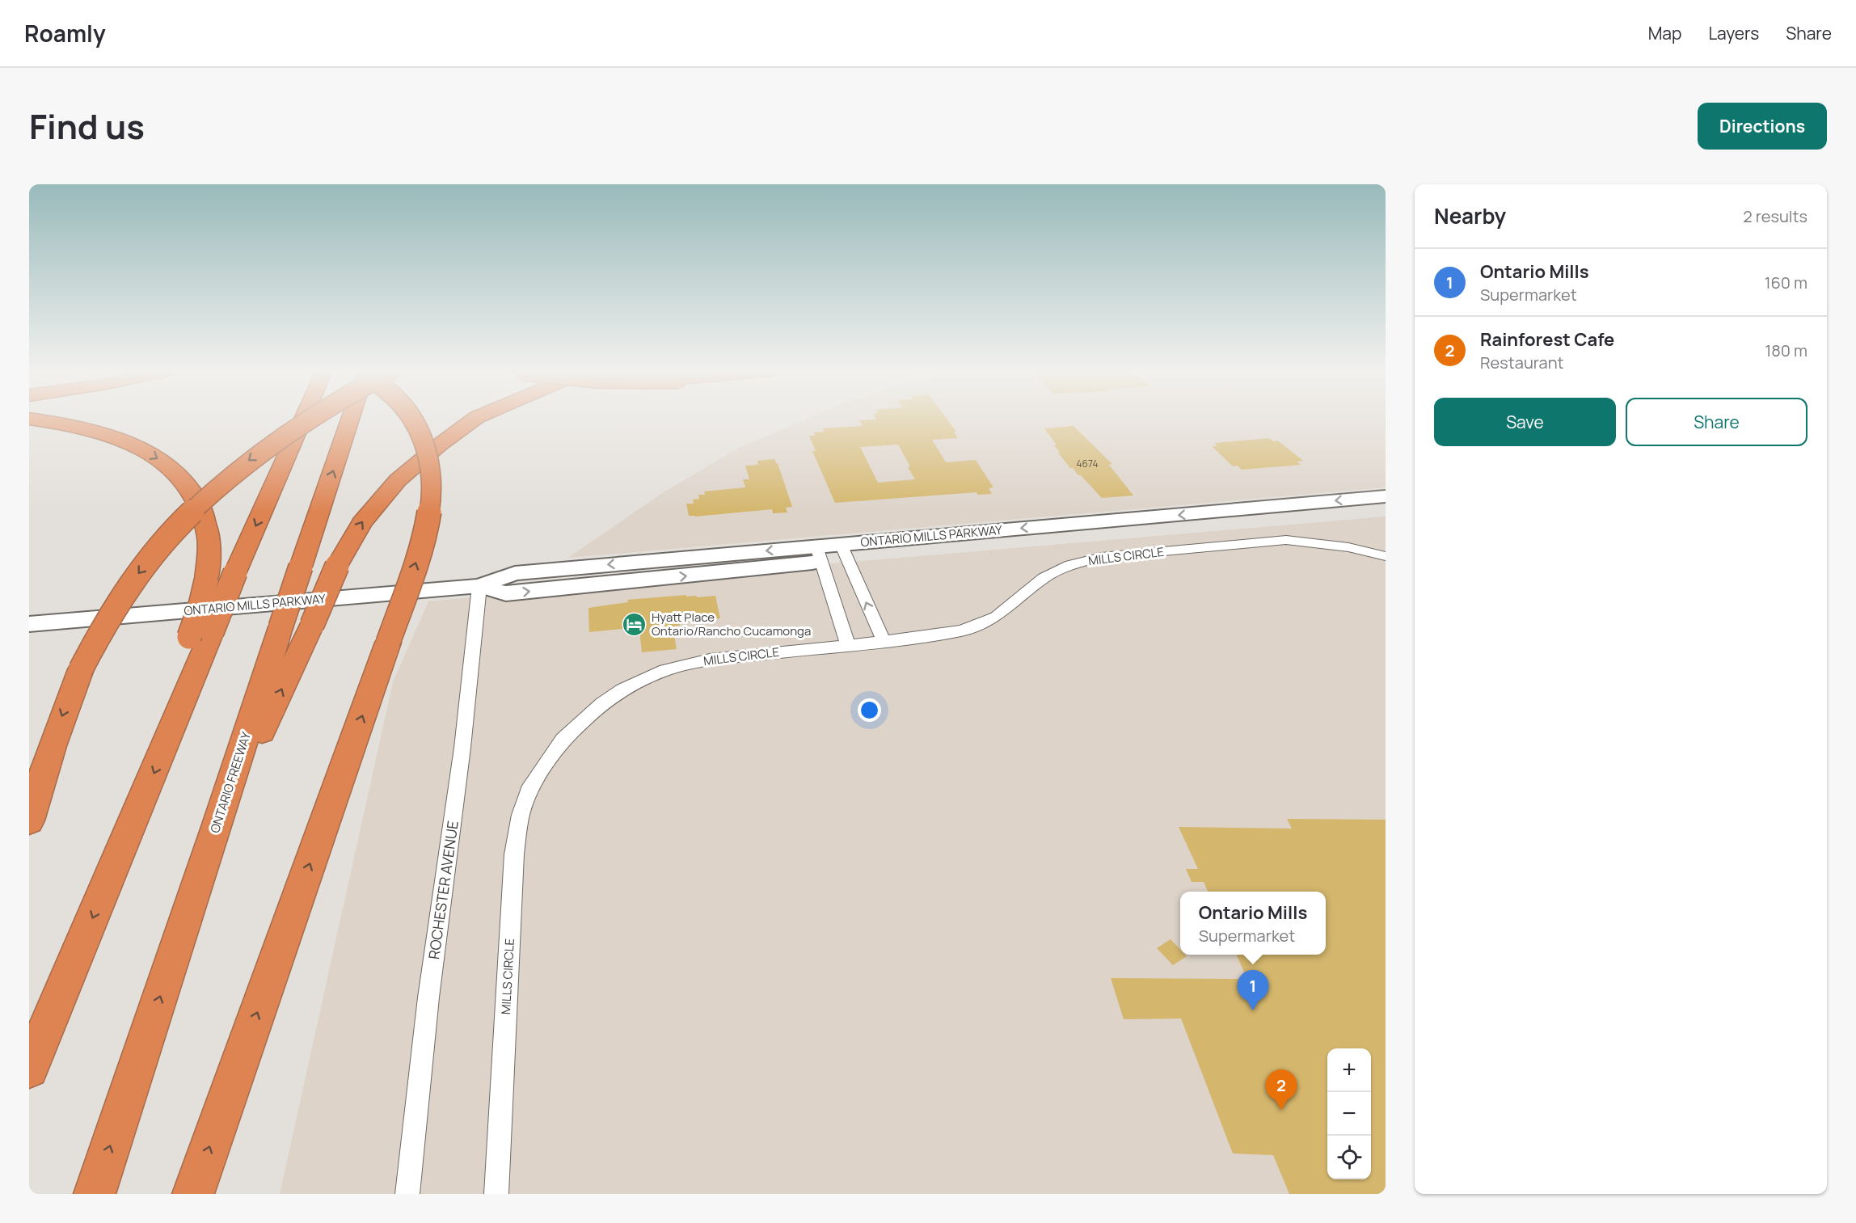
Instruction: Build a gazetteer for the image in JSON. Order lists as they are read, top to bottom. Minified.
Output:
{"streets":{"highway":["ONTARIO FREEWAY"],"main road":["ONTARIO MILLS PARKWAY"],"street":["MILLS CIRCLE","ROCHESTER AVENUE"]},"crossings":[["ONTARIO MILLS PARKWAY","ROCHESTER AVENUE"]],"places":{"hotel":["Hyatt Place Ontario/Rancho Cucamonga"]},"house_numbers":["4674"],"page":{"header":"Roamly","nav":["Map","Layers","Share"],"title":"Find us","buttons":["Directions",["Save","Share"]],"heading":["Nearby","2 results"],"list":[{"mark":"1","name":"Ontario Mills","note":"Supermarket","value":"160 m"},{"mark":"2","name":"Rainforest Cafe","note":"Restaurant","value":"180 m"}],"popup":["Ontario Mills","Supermarket"],"pins":["1","2"],"map_buttons":["+","−"]}}
